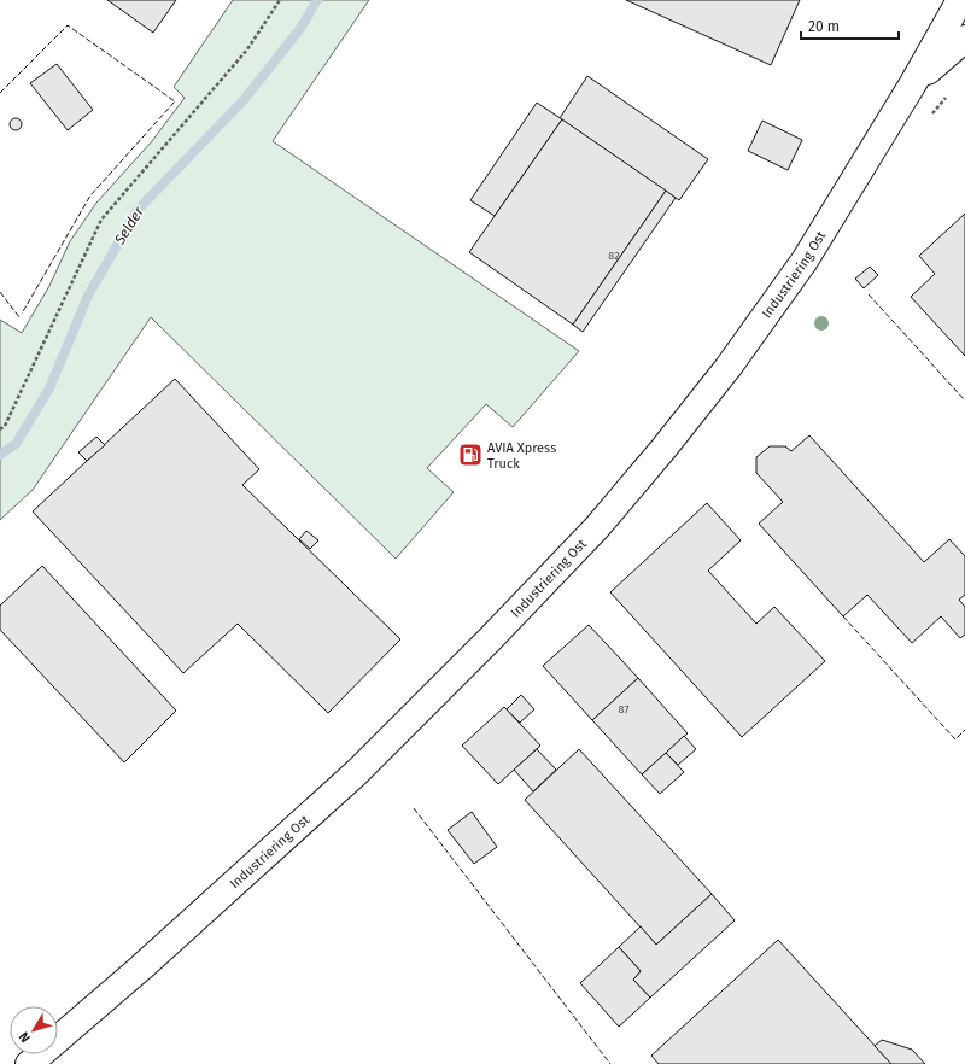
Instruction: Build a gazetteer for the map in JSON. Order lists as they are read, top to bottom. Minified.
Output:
{"streets":{"street":["Industriering Ost"]},"water":["Selder"],"places":{"fuel station":["AVIA Xpress Truck"]},"house_numbers":["82","87"],"scale_bar":"20 m","north":"bottom left"}
